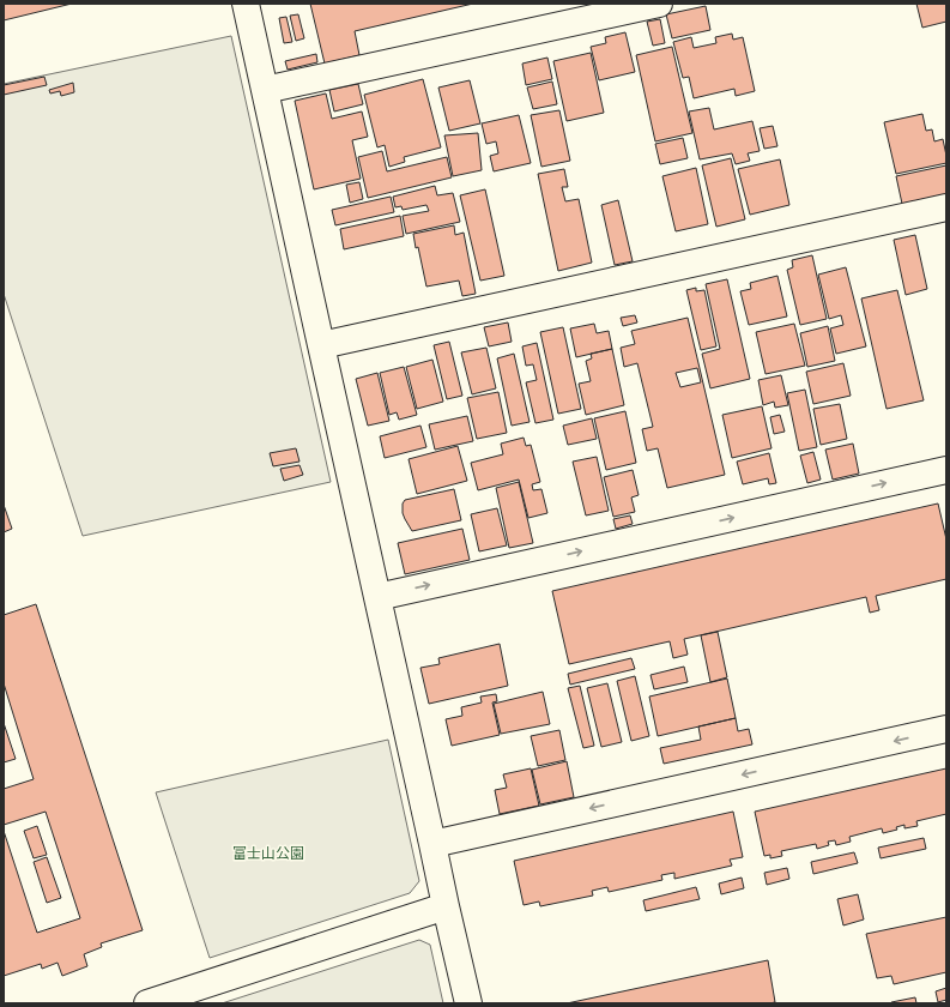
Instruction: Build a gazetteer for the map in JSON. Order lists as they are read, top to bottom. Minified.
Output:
{"parks":["富士山公園"]}
